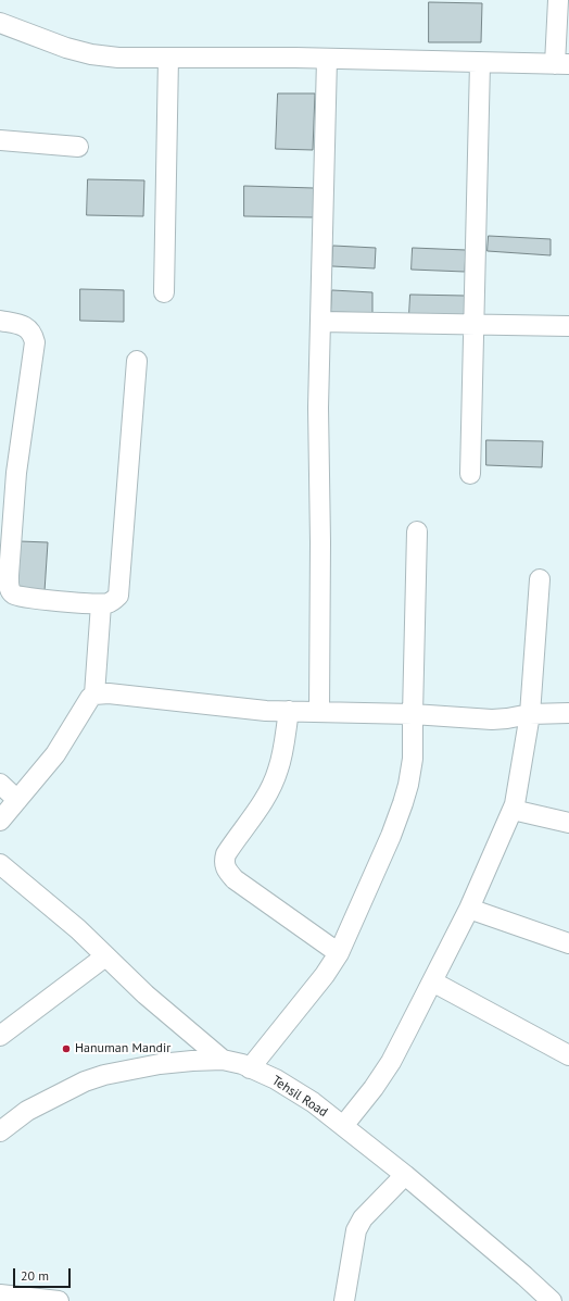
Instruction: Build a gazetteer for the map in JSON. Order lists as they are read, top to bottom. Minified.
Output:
{"streets":{"street":["Tehsil Road"]},"places":["Hanuman Mandir"],"scale_bar":"20 m"}
